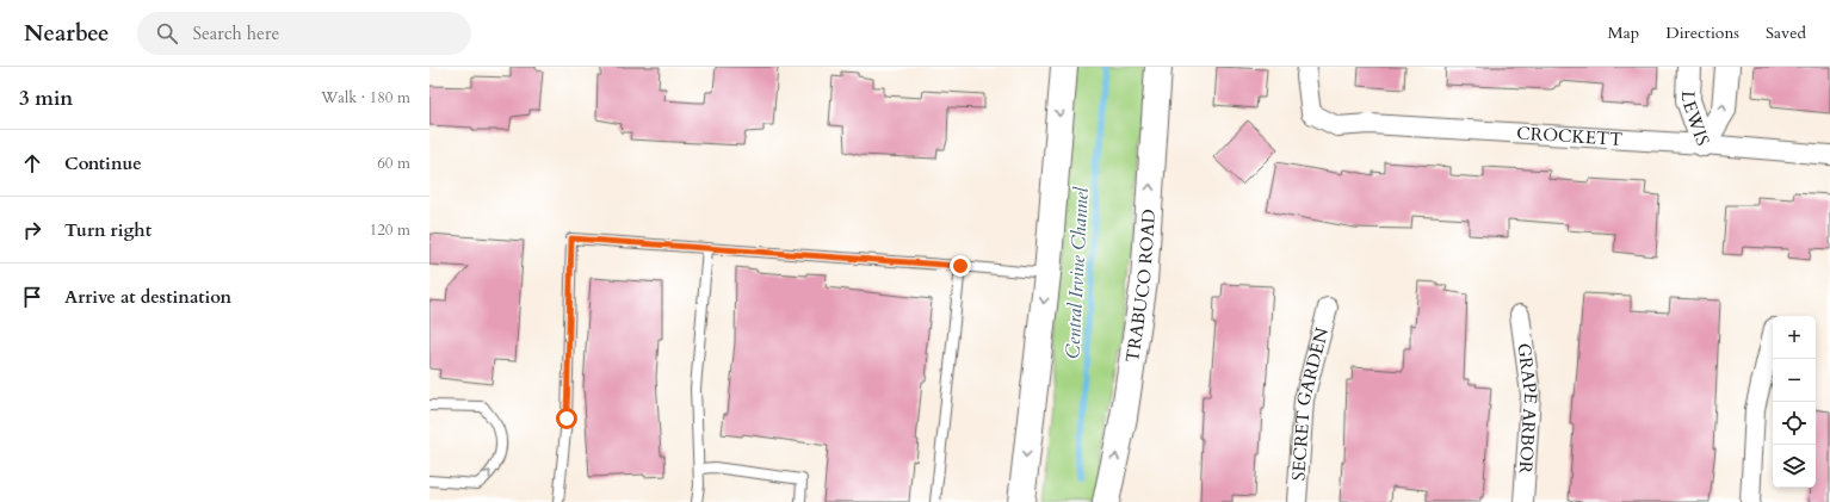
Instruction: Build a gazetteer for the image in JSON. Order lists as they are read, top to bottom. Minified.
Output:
{"streets":{"main road":["TRABUCO ROAD"],"street":["LEWIS","CROCKETT","SECRET GARDEN","GRAPE ARBOR"]},"crossings":[["LEWIS","CROCKETT"]],"one_way":["LEWIS"],"water":["Central Irvine Channel"],"page":{"header":"Nearbee","search":"Search here","nav":["Map","Directions","Saved"],"heading":["3 min","Walk · 180 m"],"list":[["Continue","60 m"],["Turn right","120 m"],"Arrive at destination"],"map_buttons":["+","−"]}}
